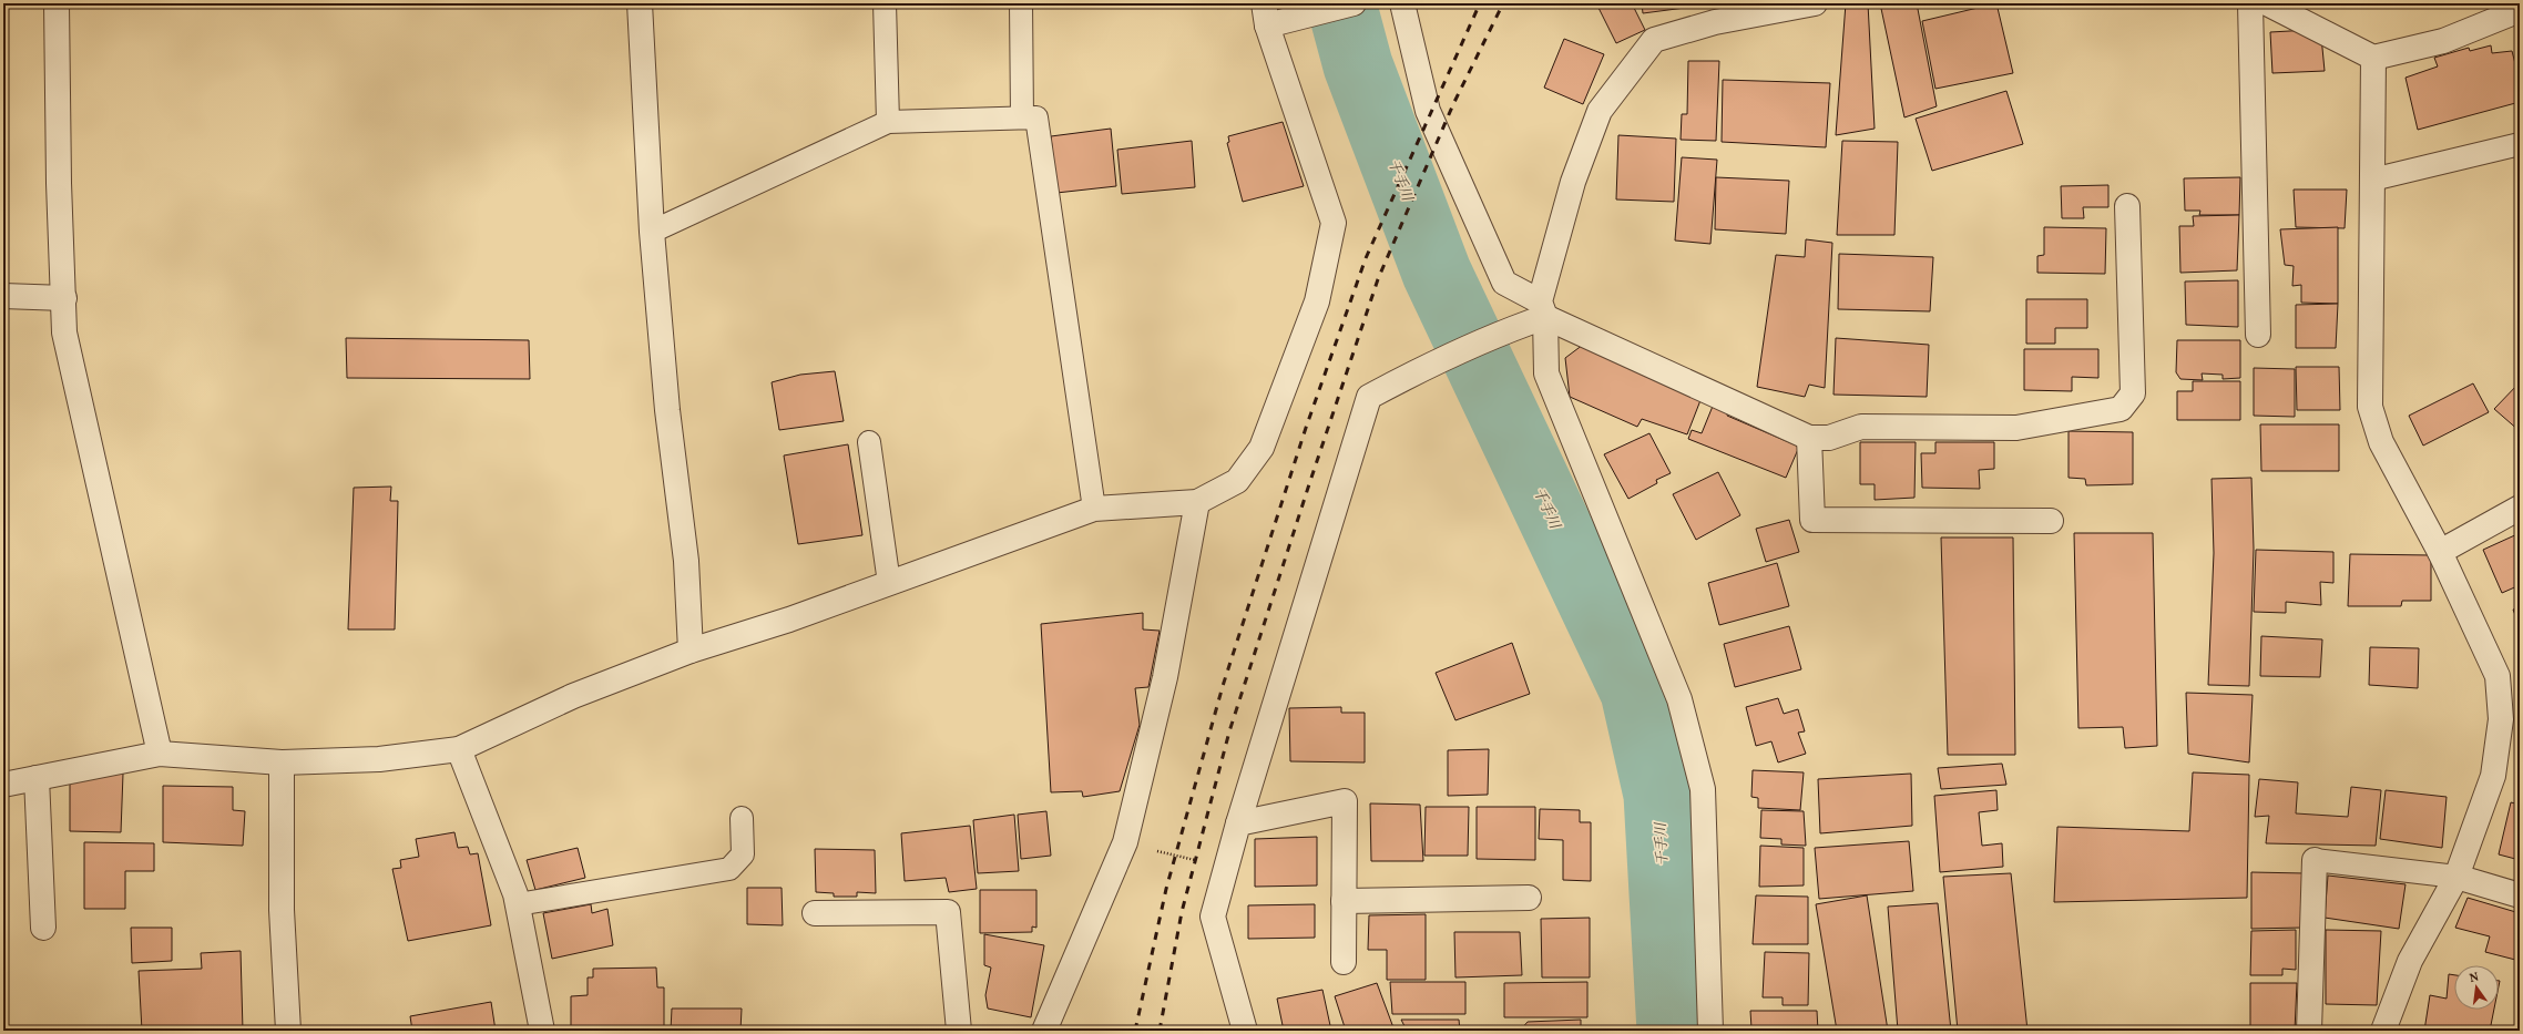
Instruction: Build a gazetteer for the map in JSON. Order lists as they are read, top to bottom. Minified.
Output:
{"water":["千手川"],"north":"top"}
